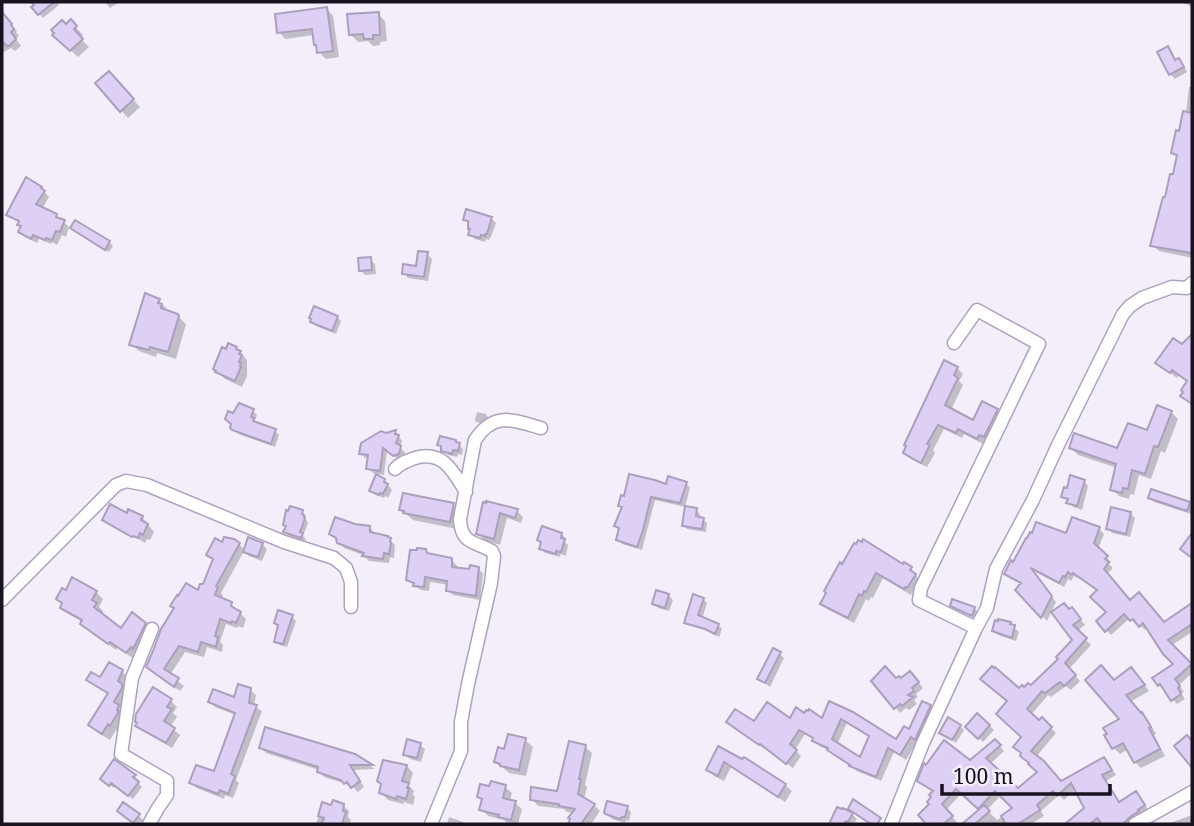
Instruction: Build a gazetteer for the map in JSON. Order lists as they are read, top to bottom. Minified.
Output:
{"scale_bar":"100 m"}
